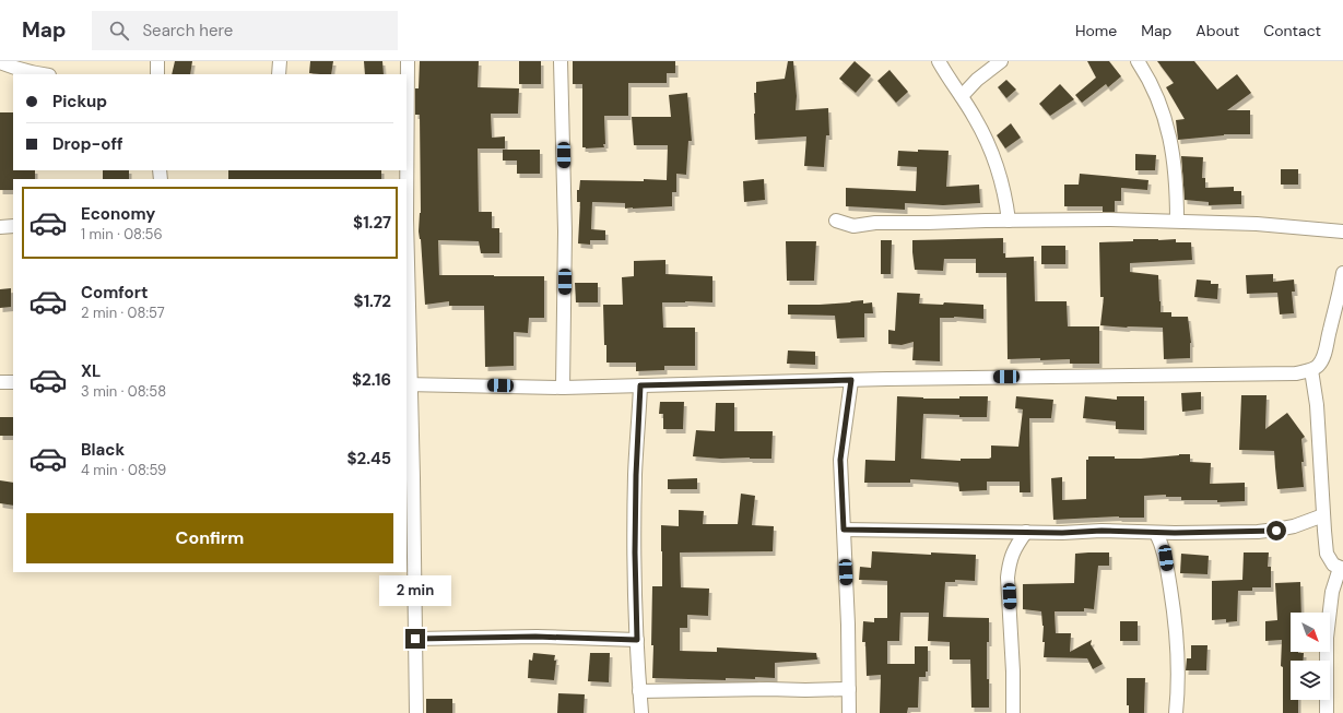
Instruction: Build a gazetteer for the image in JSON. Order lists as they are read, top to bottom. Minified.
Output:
{"north":"bottom right","page":{"header":"Map","search":"Search here","nav":["Home","Map","About","Contact"],"banner":["Pickup","Drop-off"],"list":[{"name":"Economy","note":"1 min · 08:56","value":"$1.27"},{"name":"Comfort","note":"2 min · 08:57","value":"$1.72"},{"name":"XL","note":"3 min · 08:58","value":"$2.16"},{"name":"Black","note":"4 min · 08:59","value":"$2.45"}],"buttons":"Confirm","bubble":"2 min"}}
